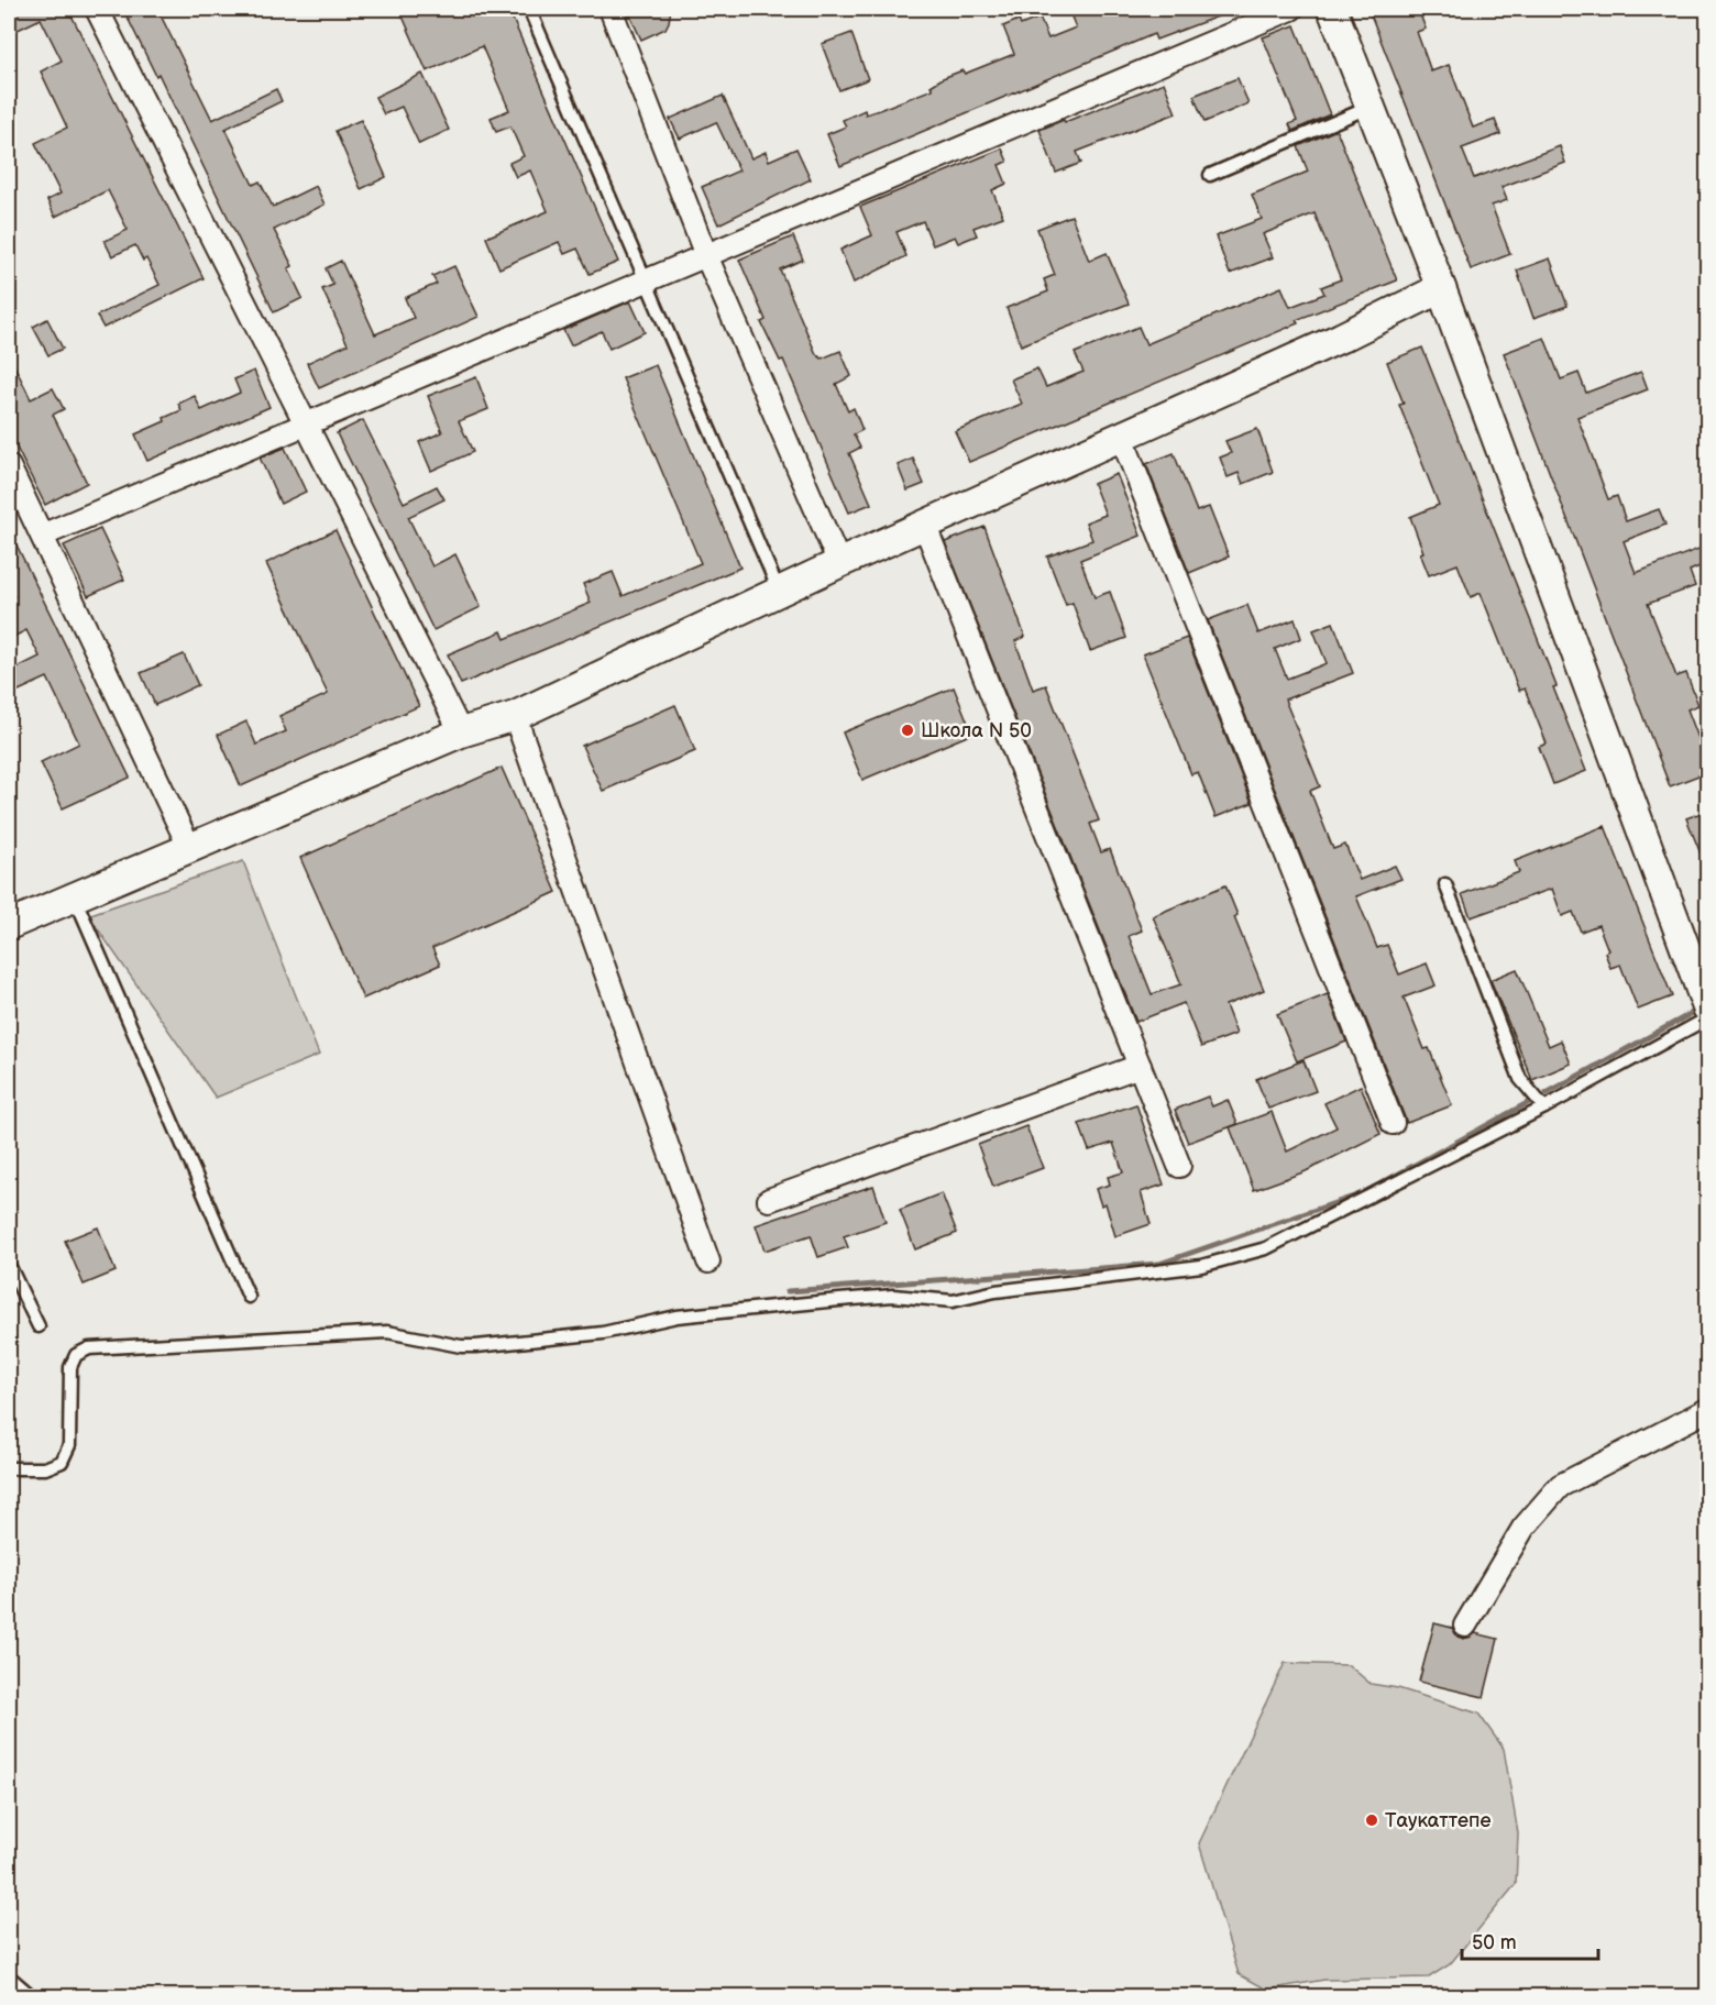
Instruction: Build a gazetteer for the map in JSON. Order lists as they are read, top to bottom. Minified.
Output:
{"places":["Школа N 50","Таукаттепе"],"scale_bar":"50 m"}
